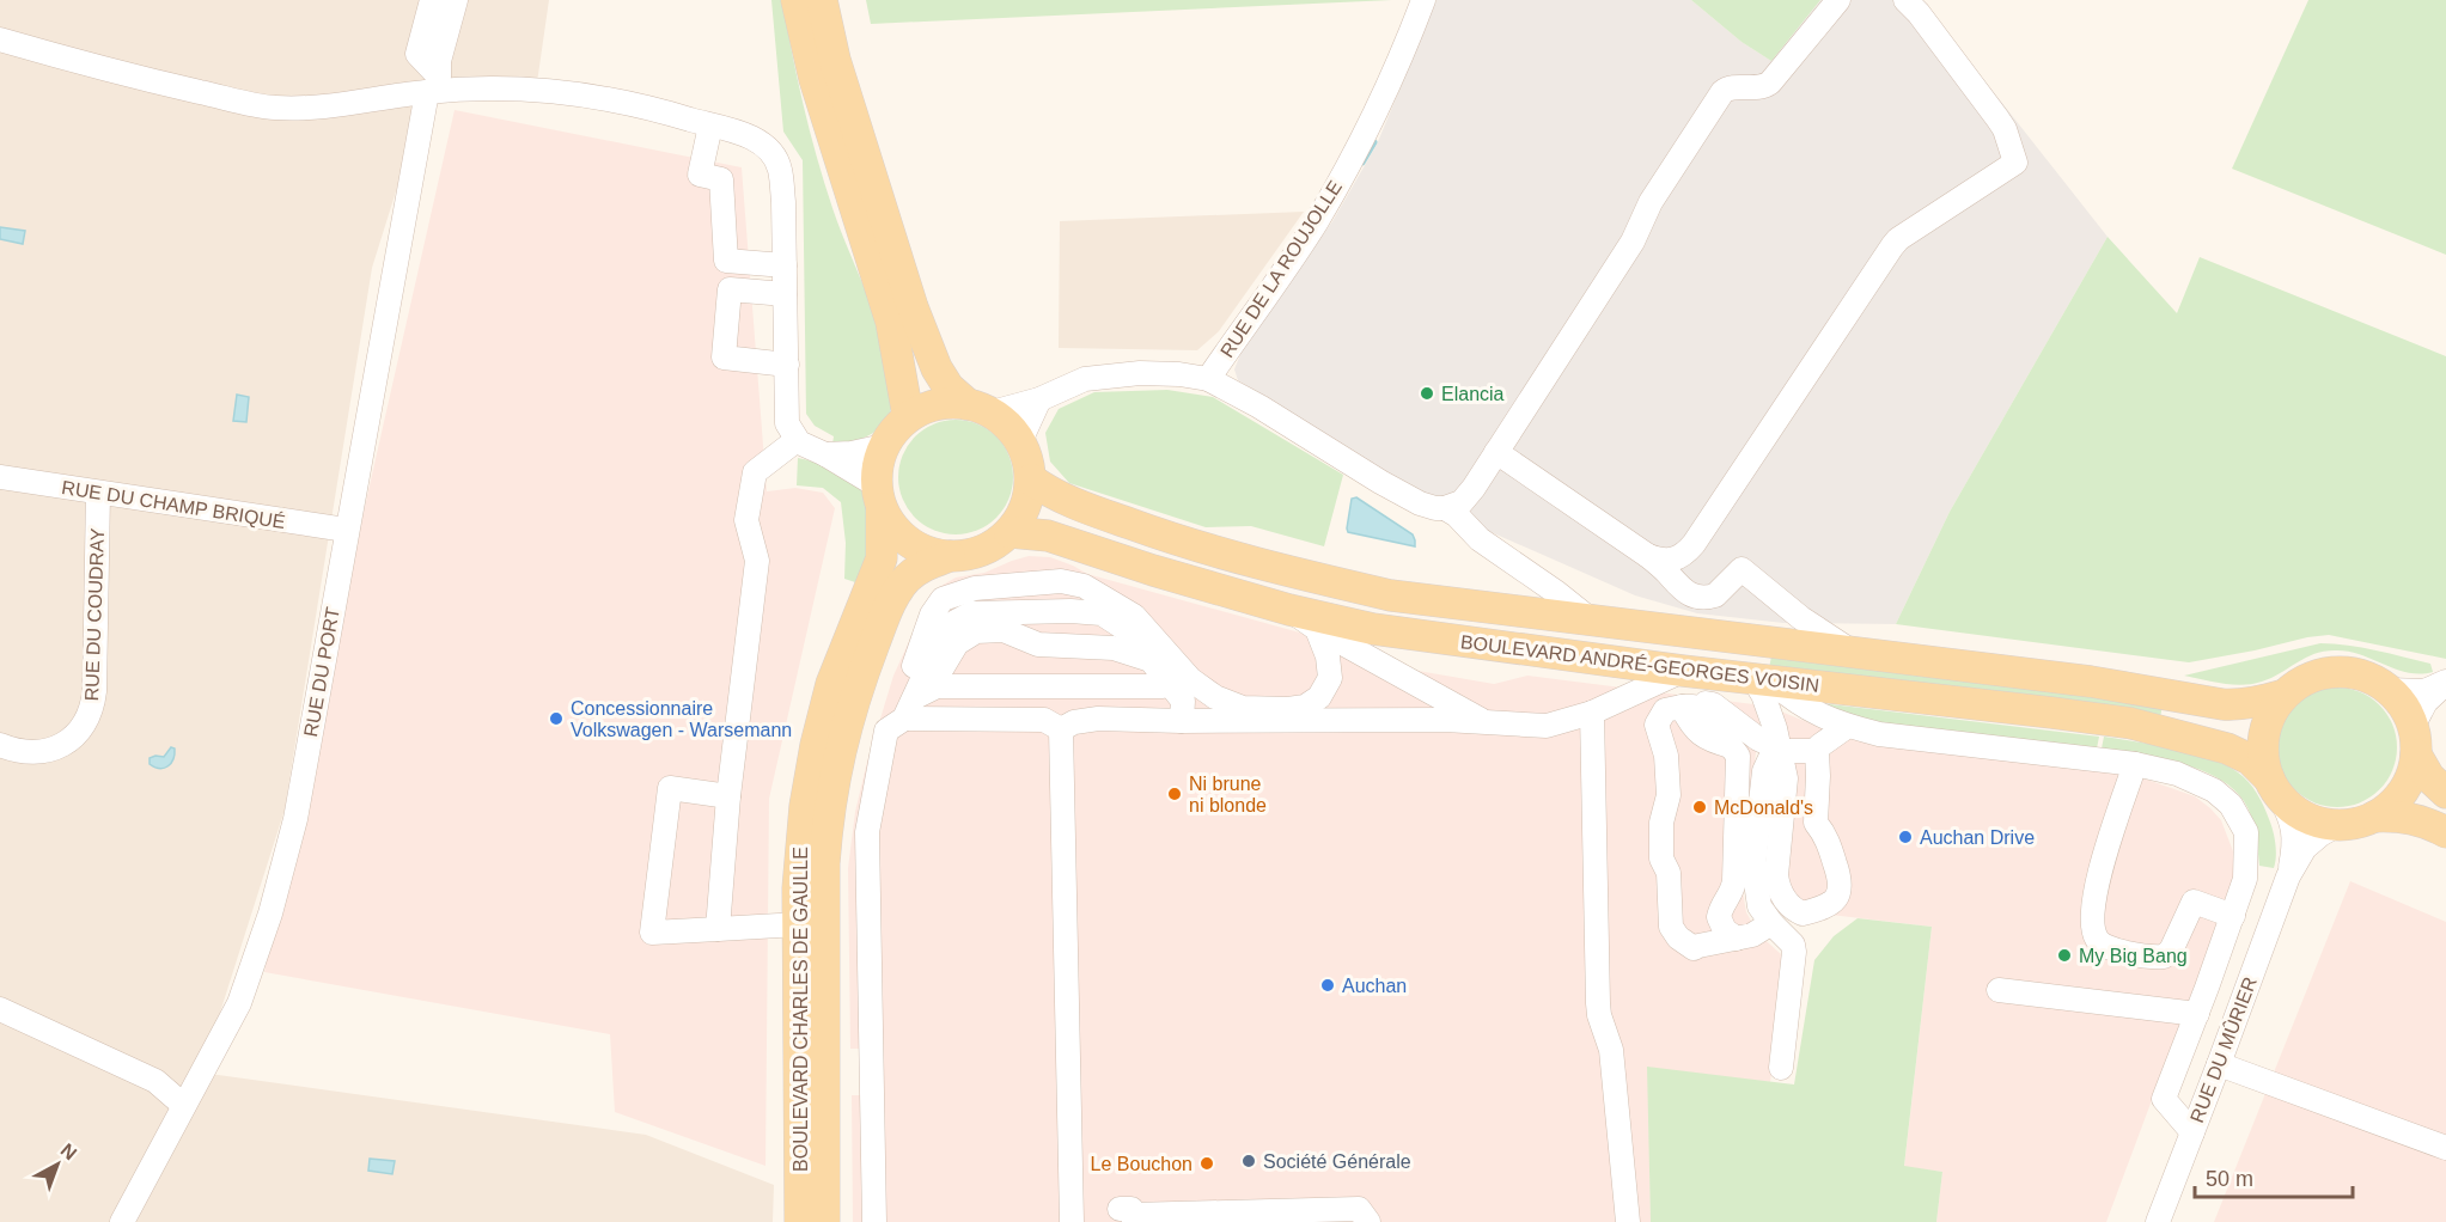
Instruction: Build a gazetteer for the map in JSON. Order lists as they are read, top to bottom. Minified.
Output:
{"streets":{"main road":["BOULEVARD ANDRÉ-GEORGES VOISIN","BOULEVARD CHARLES DE GAULLE"],"street":["RUE DE LA ROUJOLLE","RUE DU CHAMP BRIQUÉ","RUE DU COUDRAY","RUE DU PORT","RUE DU MÛRIER"]},"crossings":[["RUE DU CHAMP BRIQUÉ","RUE DU COUDRAY"],["RUE DU CHAMP BRIQUÉ","RUE DU PORT"],["BOULEVARD ANDRÉ-GEORGES VOISIN","BOULEVARD CHARLES DE GAULLE"],["BOULEVARD ANDRÉ-GEORGES VOISIN","RUE DU MÛRIER"]],"places":["Elancia","Concessionnaire Volkswagen - Warsemann","Ni brune ni blonde","McDonald's","Auchan Drive","My Big Bang","Auchan","Société Générale","Le Bouchon"],"scale_bar":"50 m","north":"top right"}
